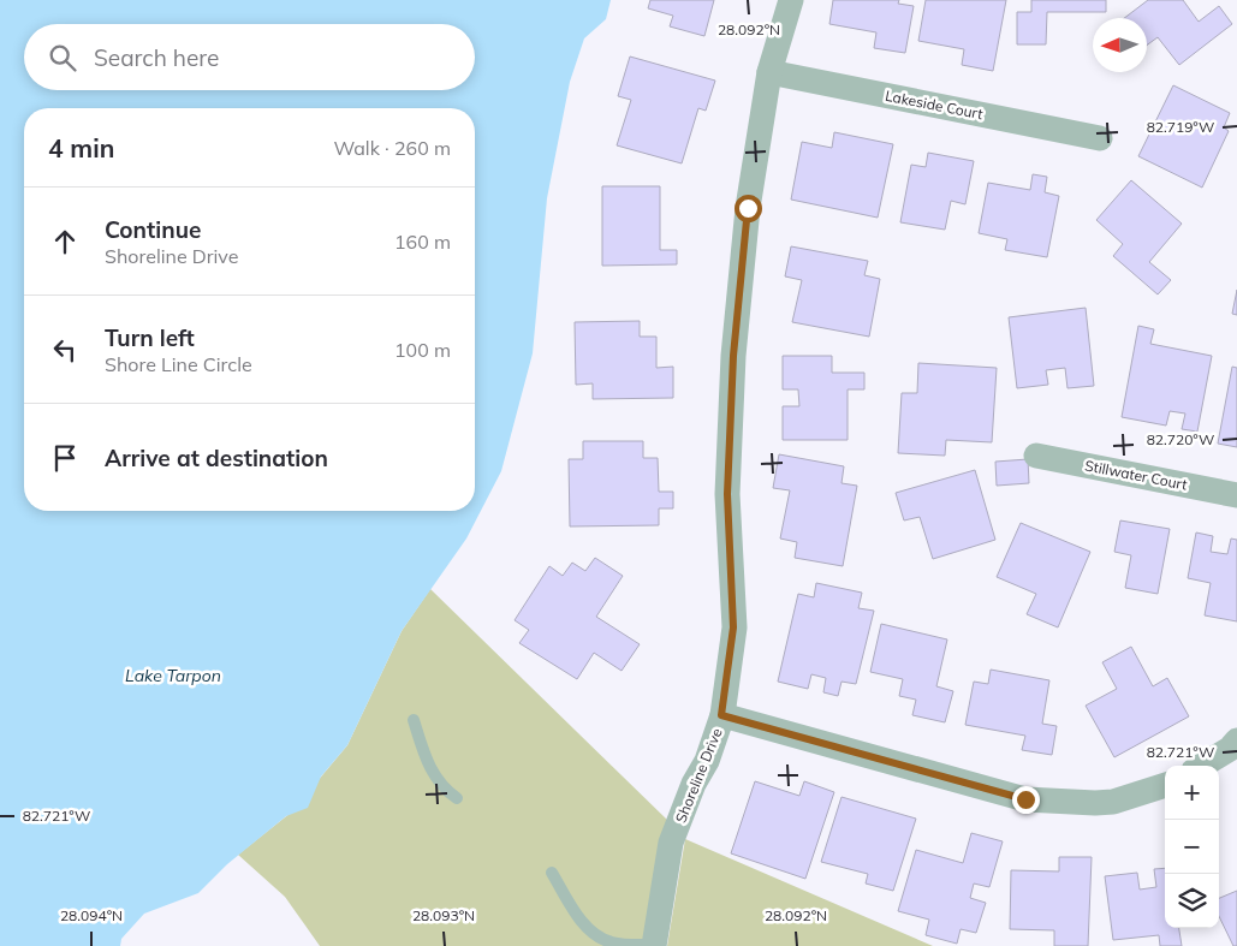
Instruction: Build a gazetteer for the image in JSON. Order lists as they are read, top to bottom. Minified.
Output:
{"streets":{"street":["Lakeside Court","Stillwater Court","Shoreline Drive"]},"crossings":[["Lakeside Court","Shoreline Drive"]],"water":["Lake Tarpon"],"north":"left","page":{"search":"Search here","heading":["4 min","Walk · 260 m"],"list":[["Continue","Shoreline Drive","160 m"],["Turn left","Shore Line Circle","100 m"],"Arrive at destination"],"map_buttons":["+","−"]},"coordinates":["28.092°N","82.719°W","82.720°W","82.721°W","28.094°N","28.093°N"]}
